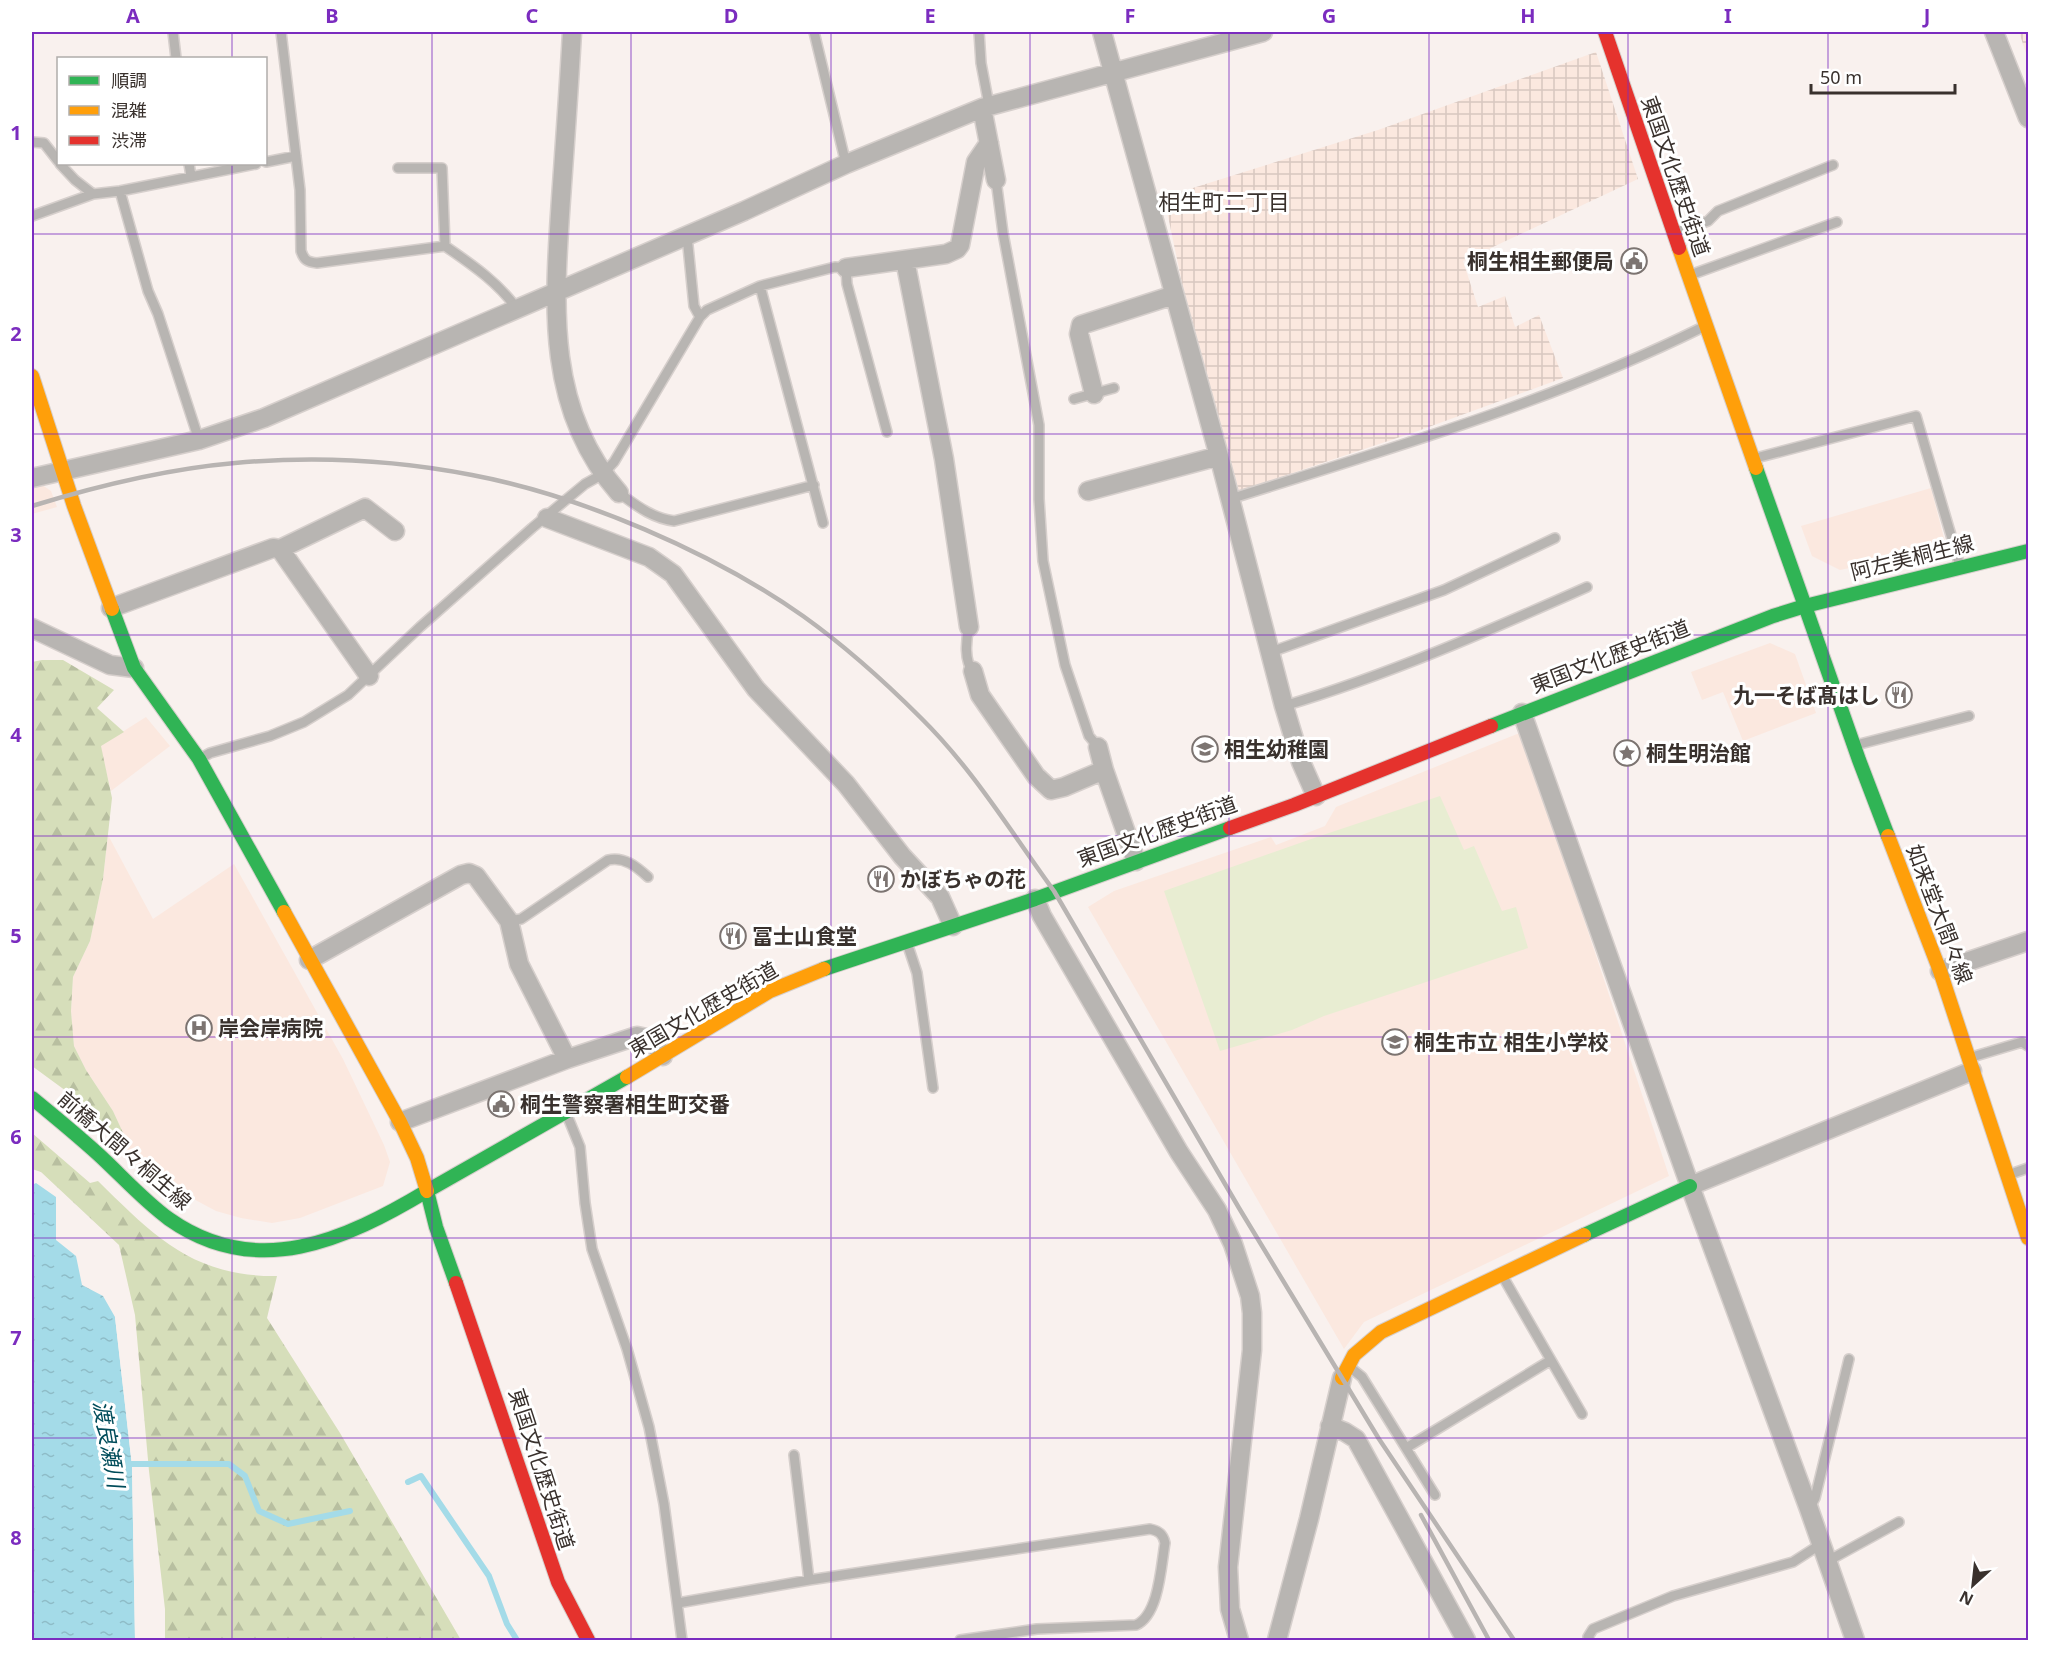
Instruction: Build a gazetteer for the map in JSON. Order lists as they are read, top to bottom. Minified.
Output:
{"streets":{"main road":["東国文化歴史街道","阿左美桐生線","如来堂大間々線","前橋大間々桐生線"]},"crossings":[["東国文化歴史街道","阿左美桐生線"],["東国文化歴史街道","如来堂大間々線"],["東国文化歴史街道","前橋大間々桐生線"],["阿左美桐生線","如来堂大間々線"]],"districts":["相生町二丁目"],"water":["渡良瀬川"],"places":{"public building":["桐生相生郵便局","桐生警察署相生町交番"],"restaurant":["九一そば髙はし","かぼちゃの花","冨士山食堂"],"school or university":["相生幼稚園","桐生市立 相生小学校"],"place":["桐生明治館"],"hospital":["岸会岸病院"]},"legend":["順調","混雑","渋滞"],"scale_bar":"50 m","north":"bottom left","grid":{"columns":["A","B","C","D","E","F","G","H","I","J"],"rows":["1","2","3","4","5","6","7","8"]}}
